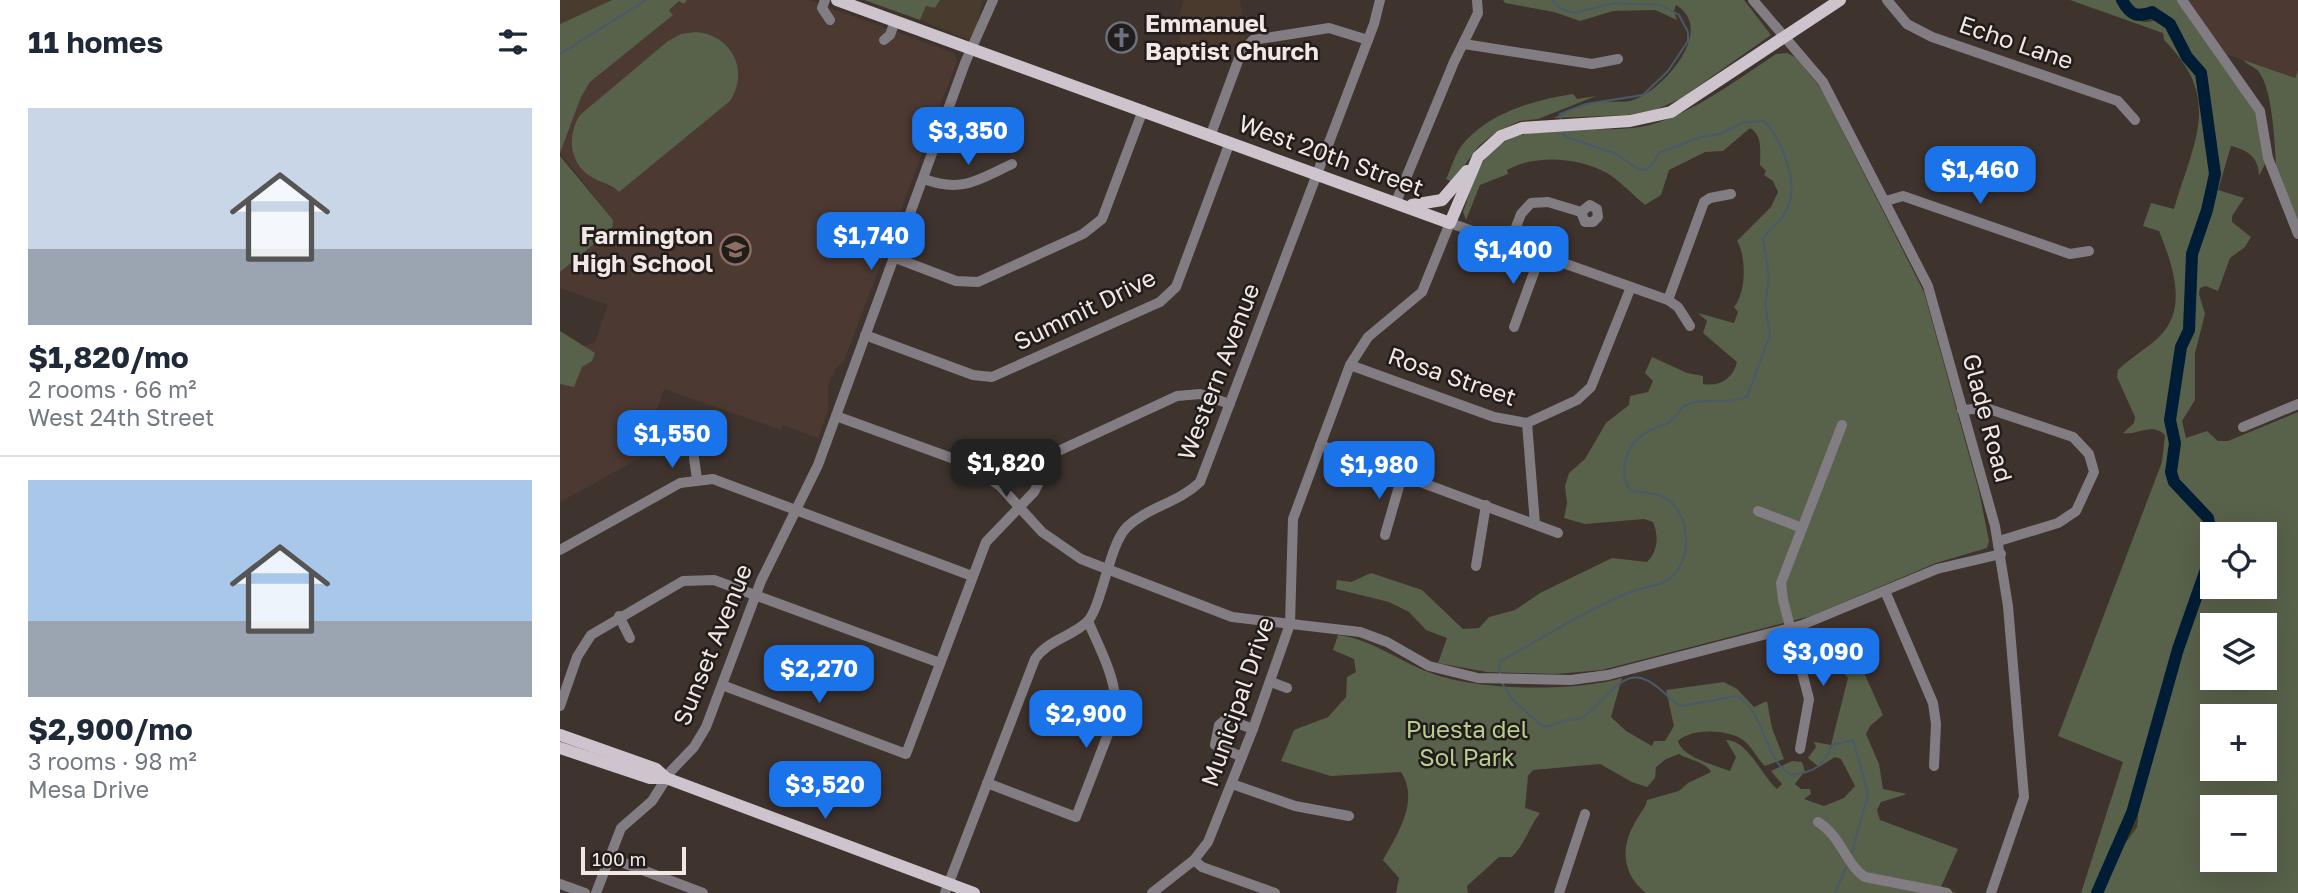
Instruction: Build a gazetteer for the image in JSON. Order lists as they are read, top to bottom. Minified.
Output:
{"streets":{"main road":["West 20th Street","Municipal Drive"],"street":["Echo Lane","Summit Drive","Western Avenue","Rosa Street","Glade Road","Sunset Avenue"]},"crossings":[["West 20th Street","Summit Drive"],["West 20th Street","Western Avenue"],["West 20th Street","Rosa Street"],["West 20th Street","Sunset Avenue"],["West 20th Street","Municipal Drive"],["Summit Drive","Sunset Avenue"],["Rosa Street","Municipal Drive"],["Glade Road","Municipal Drive"]],"parks":["Puesta del Sol Park"],"places":{"church":["Emmanuel Baptist Church"],"school or university":["Farmington High School"]},"scale_bar":"100 m","page":{"heading":"11 homes","list":[{"name":"$1,820/mo","note":"2 rooms · 66 m² · West 24th Street"},{"name":"$2,900/mo","note":"3 rooms · 98 m² · Mesa Drive"}],"price":["$3,350","$1,460","$1,740","$1,400","$1,550","$1,820","$1,980","$3,090","$2,270","$2,900","$3,520"],"map_buttons":["+","−"],"scale":"100 m"}}
